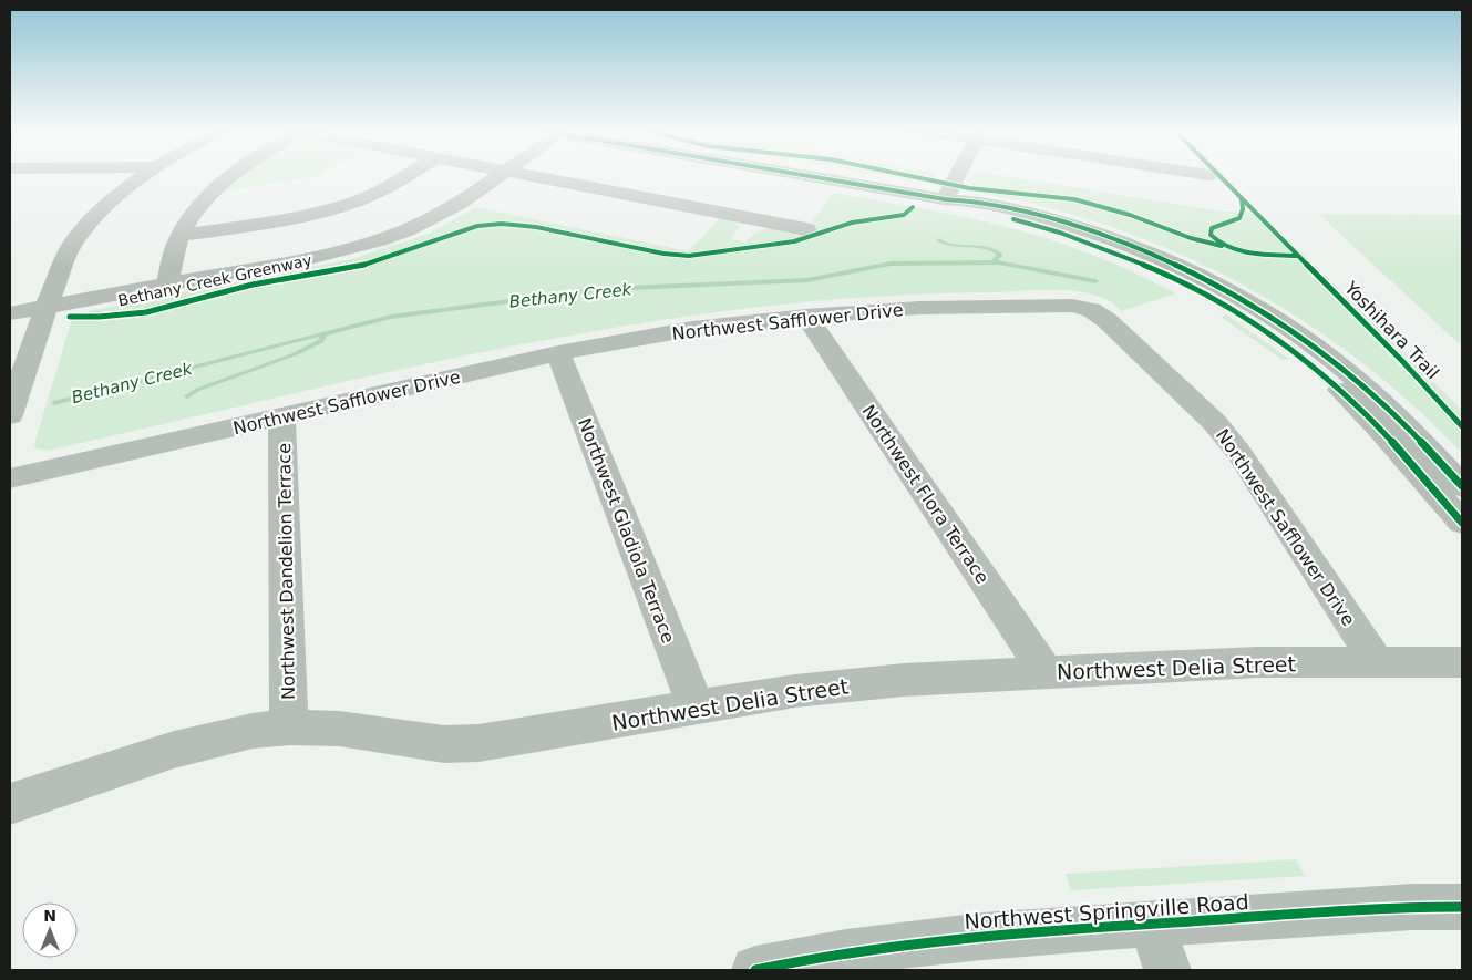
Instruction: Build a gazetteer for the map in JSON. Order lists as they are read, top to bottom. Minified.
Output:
{"streets":{"street":["Northwest Safflower Drive","Northwest Flora Terrace","Northwest Gladiola Terrace","Northwest Dandelion Terrace","Northwest Delia Street","Northwest Springville Road"],"cycle path":["Bethany Creek Greenway","Yoshihara Trail"]},"crossings":[["Northwest Safflower Drive","Northwest Flora Terrace"],["Northwest Safflower Drive","Northwest Gladiola Terrace"],["Northwest Safflower Drive","Northwest Dandelion Terrace"],["Northwest Safflower Drive","Northwest Delia Street"],["Northwest Flora Terrace","Northwest Delia Street"],["Northwest Gladiola Terrace","Northwest Delia Street"],["Northwest Dandelion Terrace","Northwest Delia Street"]],"water":["Bethany Creek"],"north":"top"}
